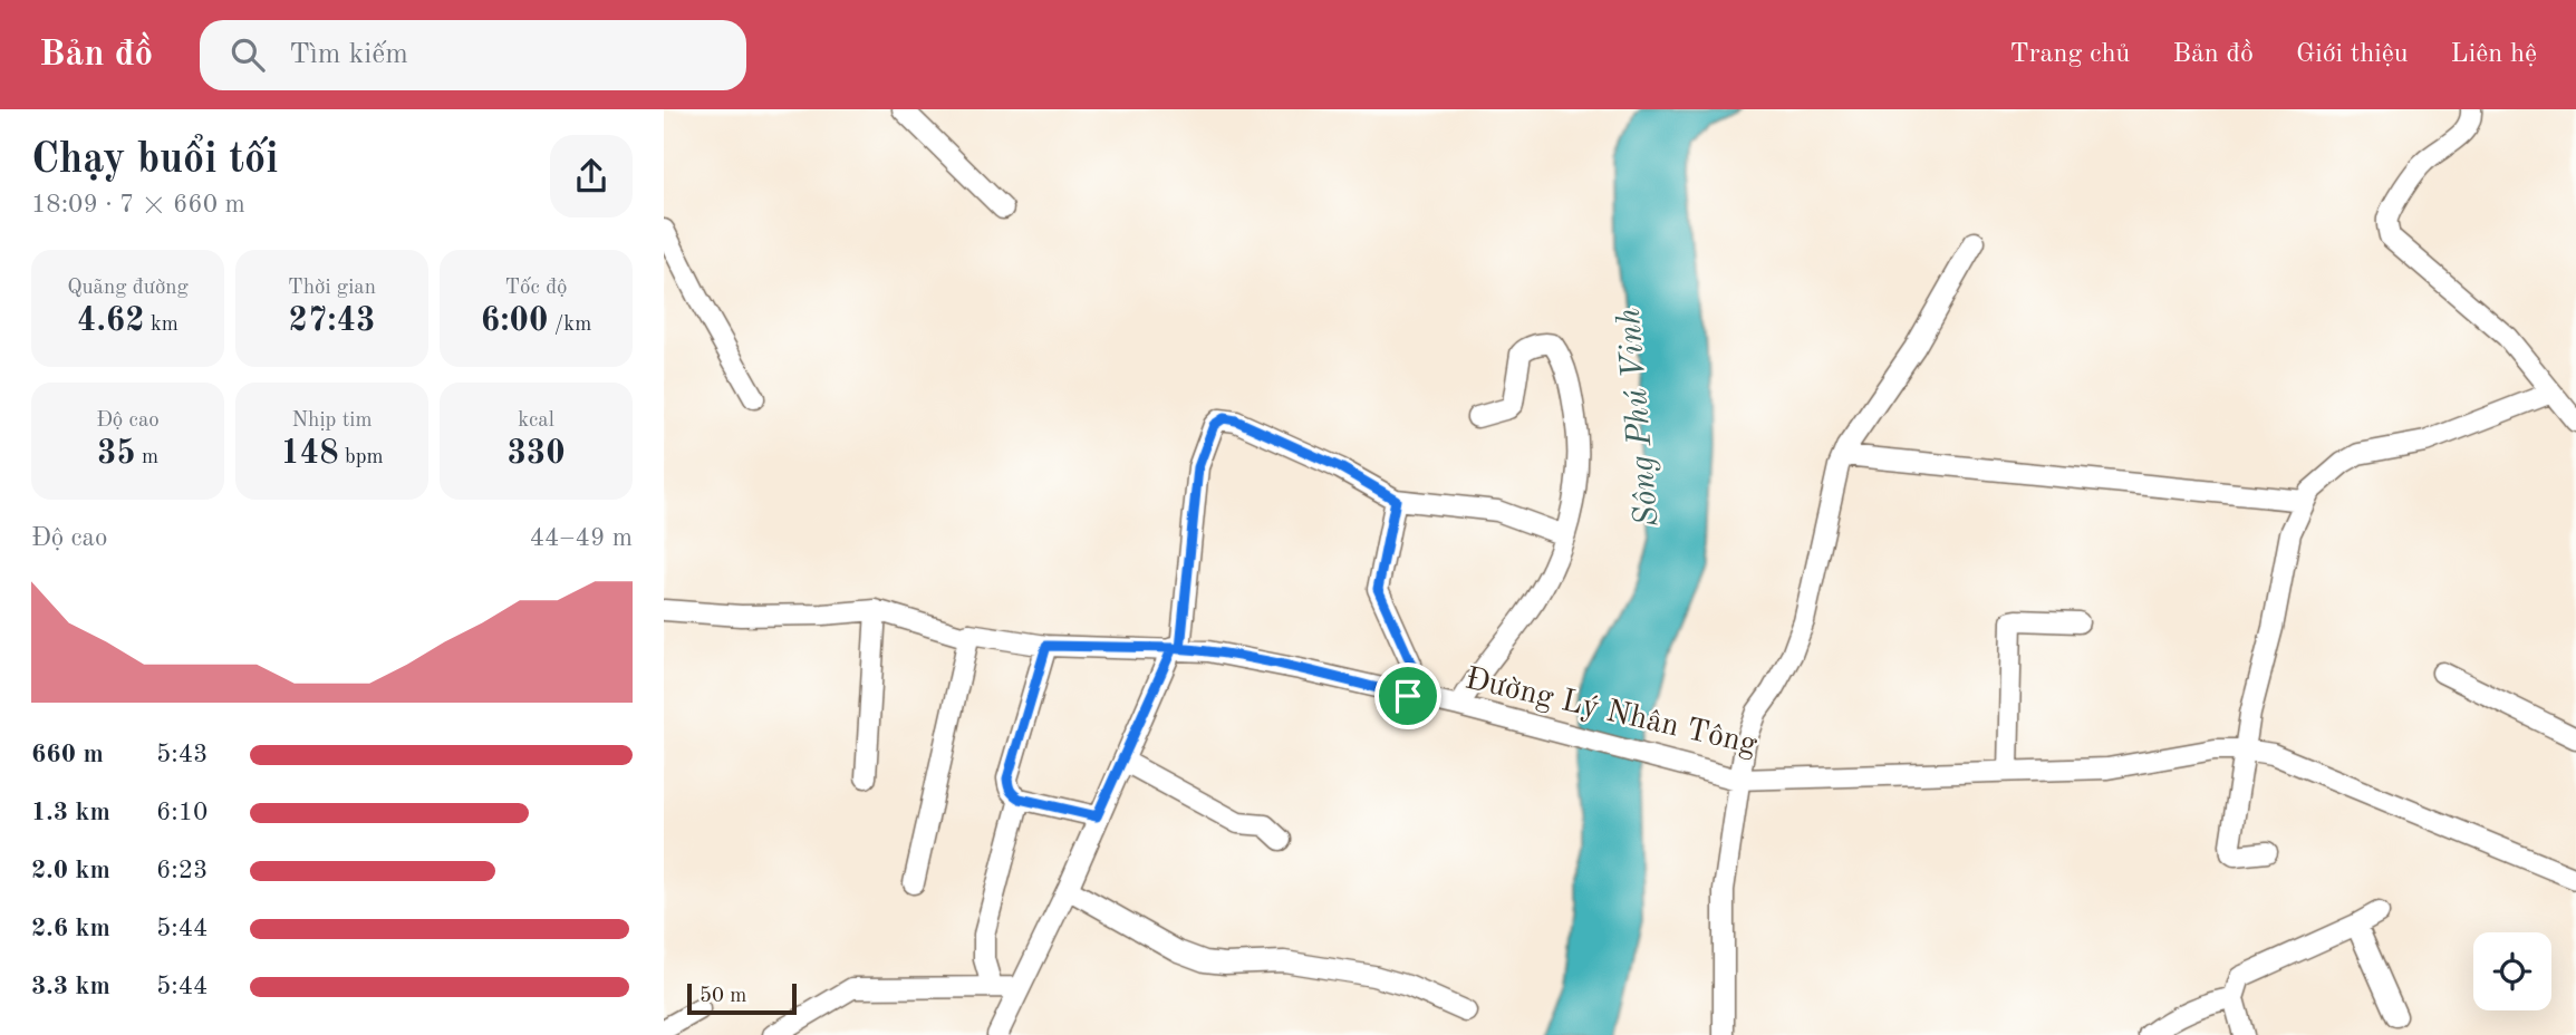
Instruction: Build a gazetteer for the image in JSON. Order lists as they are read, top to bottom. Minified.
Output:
{"streets":{"street":["Đường Lý Nhân Tông"]},"water":["Sông Phú Vinh"],"scale_bar":"50 m","page":{"header":"Bản đồ","search":"Tìm kiếm","nav":["Trang chủ","Bản đồ","Giới thiệu","Liên hệ"],"heading":["Chạy buổi tối","18:09 · 7 × 660 m"],"stats":[["Quãng đường","4.62 km"],["Thời gian","27:43"],["Tốc độ","6:00 /km"],["Độ cao","35 m"],["Nhịp tim","148 bpm"],["kcal","330"]],"chart":["Độ cao","44–49 m"],"list":[{"name":"660 m","note":"5:43"},{"name":"1.3 km","note":"6:10"},{"name":"2.0 km","note":"6:23"},{"name":"2.6 km","note":"5:44"},{"name":"3.3 km","note":"5:44"}],"scale":"50 m"}}
